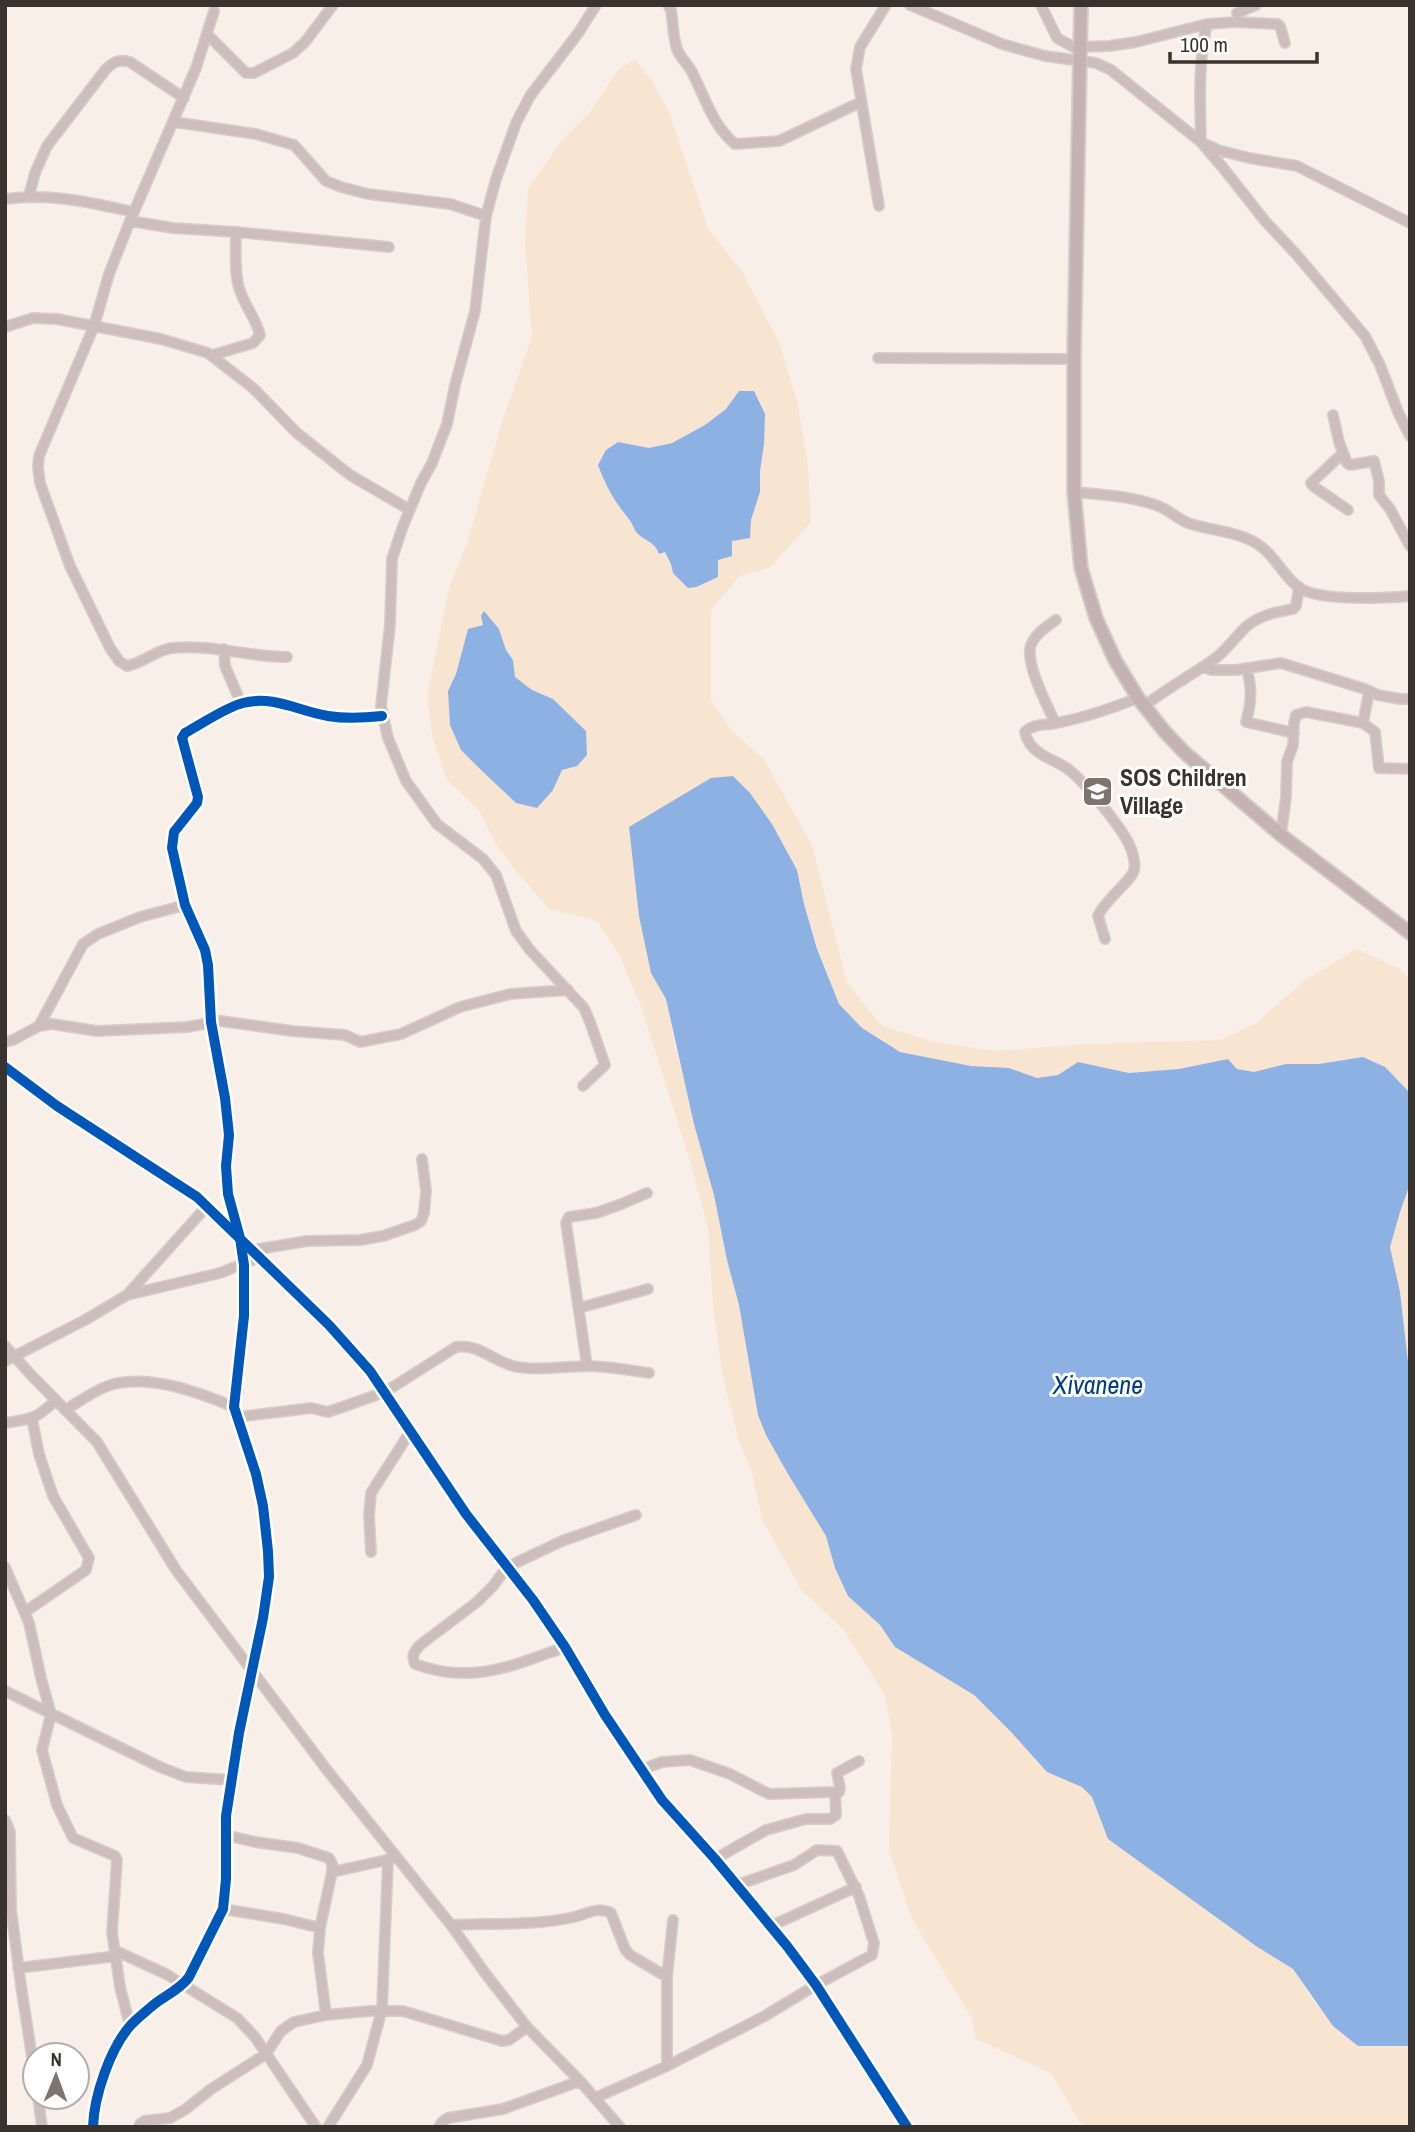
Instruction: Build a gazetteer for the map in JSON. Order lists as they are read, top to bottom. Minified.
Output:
{"water":["Xivanene"],"places":{"school or university":["SOS Children Village"]},"scale_bar":"100 m","north":"top"}
